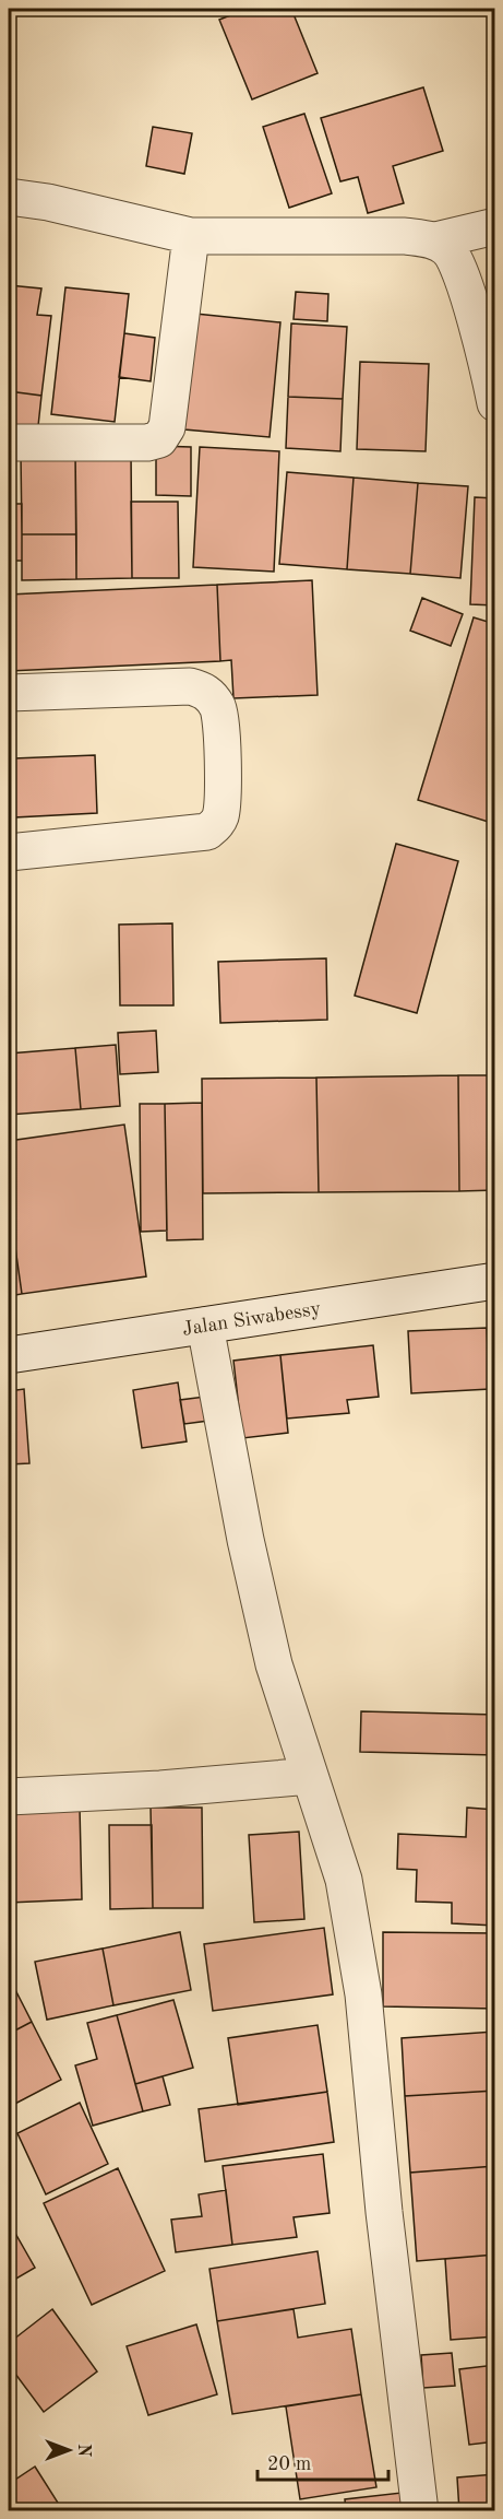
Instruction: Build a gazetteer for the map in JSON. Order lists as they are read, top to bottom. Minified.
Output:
{"streets":{"street":["Jalan Siwabessy"]},"scale_bar":"20 m","north":"right"}
